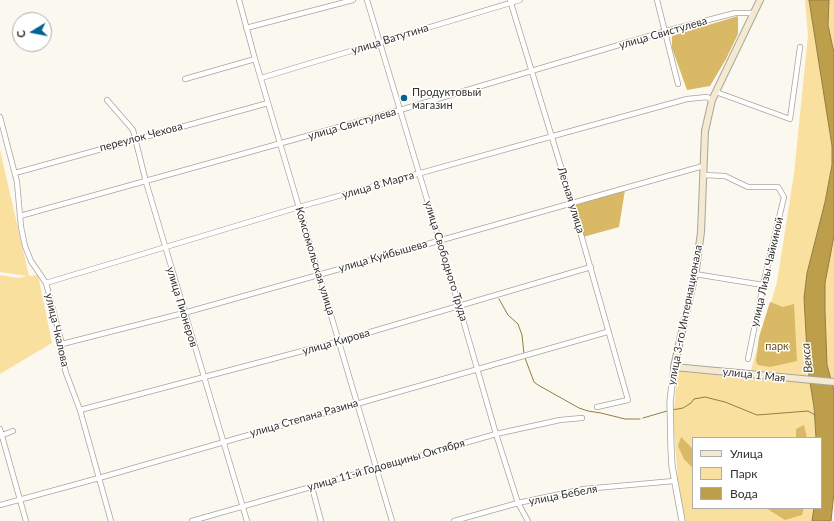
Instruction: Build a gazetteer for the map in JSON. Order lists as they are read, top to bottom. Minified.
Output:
{"streets":{"main road":["улица 3-го Интернационала","улица 1 Мая"],"street":["улица Свистулева","улица Ватутина","переулок Чехова","улица 8 Марта","Лесная улица","улица Куйбышева","Комсомольская улица","улица Свободного Труда","улица Лизы Чайкиной","улица Пионеров","улица Чкалова","улица Кирова","улица Степана Разина","улица 11-й Годовщины Октября","улица Бебеля"]},"crossings":[["улица Свистулева","Лесная улица"],["улица Свистулева","Комсомольская улица"],["улица Свистулева","улица Свободного Труда"],["улица Свистулева","улица Пионеров"],["улица Свистулева","улица 3-го Интернационала"],["улица Свистулева","улица Чкалова"],["улица Ватутина","Лесная улица"],["улица Ватутина","Комсомольская улица"],["улица Ватутина","улица Свободного Труда"],["переулок Чехова","Комсомольская улица"],["переулок Чехова","улица Пионеров"],["переулок Чехова","улица Чкалова"],["улица 8 Марта","Лесная улица"],["улица 8 Марта","Комсомольская улица"],["улица 8 Марта","улица Свободного Труда"],["улица 8 Марта","улица Пионеров"],["улица 8 Марта","улица 3-го Интернационала"],["улица 8 Марта","улица Чкалова"],["Лесная улица","улица Куйбышева"],["Лесная улица","улица Кирова"],["Лесная улица","улица Степана Разина"],["улица Куйбышева","Комсомольская улица"],["улица Куйбышева","улица Свободного Труда"],["улица Куйбышева","улица Пионеров"],["улица Куйбышева","улица 3-го Интернационала"],["улица Куйбышева","улица Чкалова"],["Комсомольская улица","улица Кирова"],["Комсомольская улица","улица Степана Разина"],["Комсомольская улица","улица 11-й Годовщины Октября"],["улица Свободного Труда","улица Кирова"],["улица Свободного Труда","улица Степана Разина"],["улица Свободного Труда","улица 11-й Годовщины Октября"],["улица Свободного Труда","улица Бебеля"],["улица Лизы Чайкиной","улица 3-го Интернационала"],["улица Пионеров","улица Кирова"],["улица Пионеров","улица Степана Разина"],["улица Пионеров","улица 11-й Годовщины Октября"],["улица 3-го Интернационала","улица 1 Мая"],["улица 3-го Интернационала","улица Бебеля"],["улица Чкалова","улица Кирова"],["улица Чкалова","улица Степана Разина"]],"water":["Векса"],"parks":["парк"],"places":["Продуктовый магазин"],"legend":["Улица","Парк","Вода"],"north":"left"}
